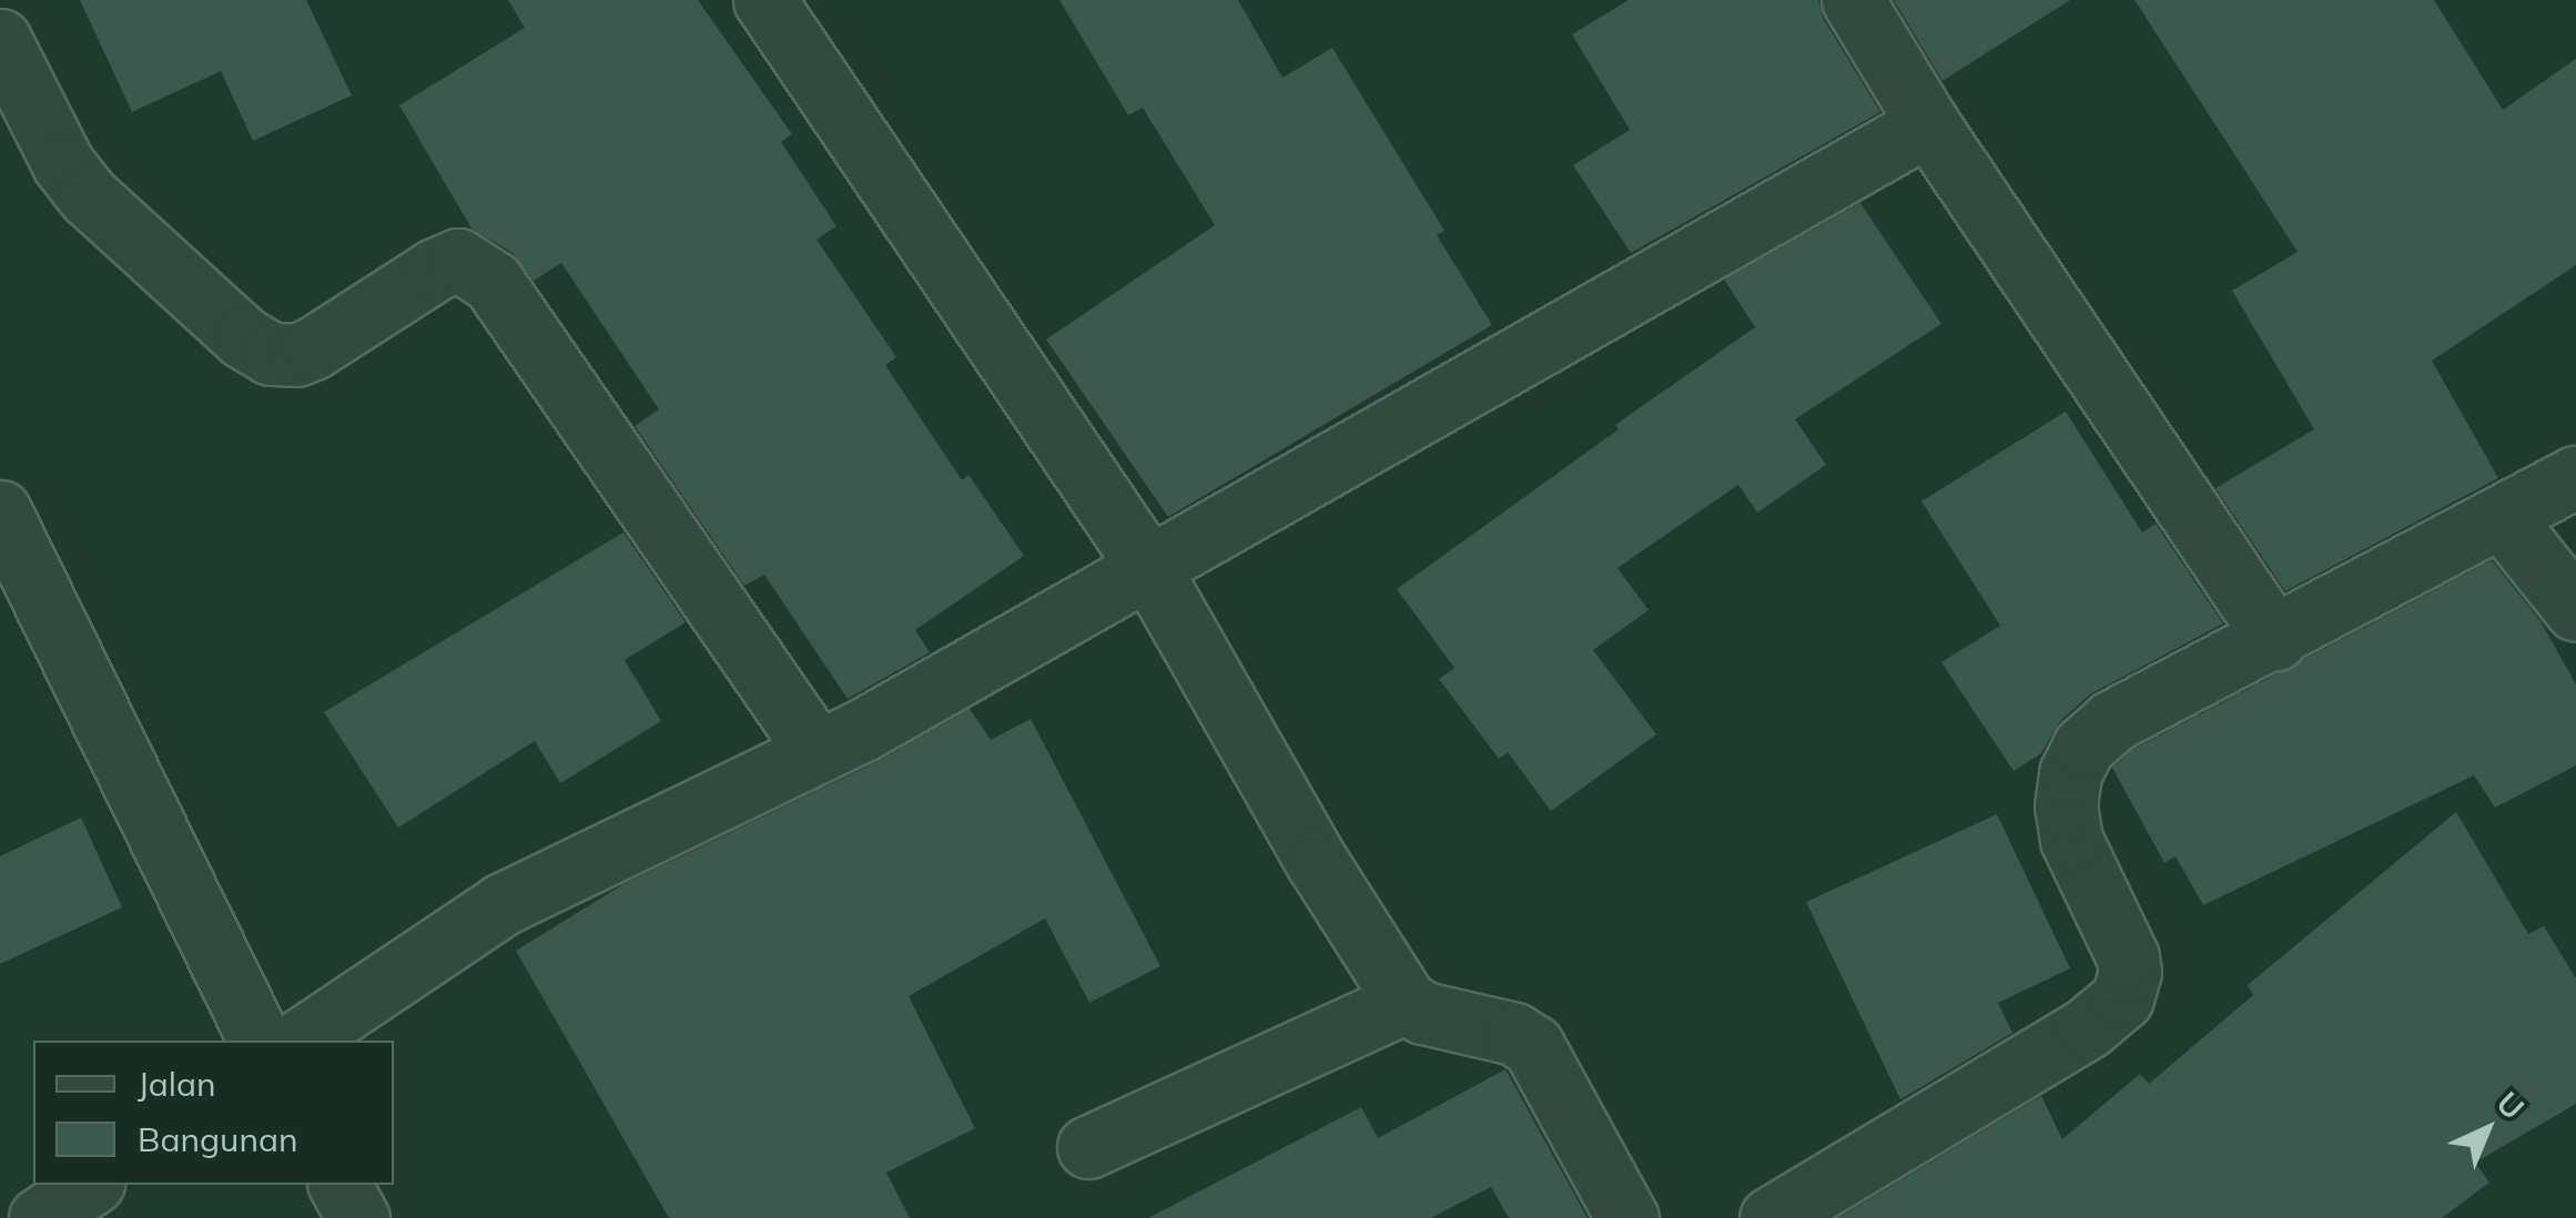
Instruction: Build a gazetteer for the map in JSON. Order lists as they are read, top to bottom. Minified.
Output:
{"legend":["Jalan","Bangunan"],"north":"top right"}
